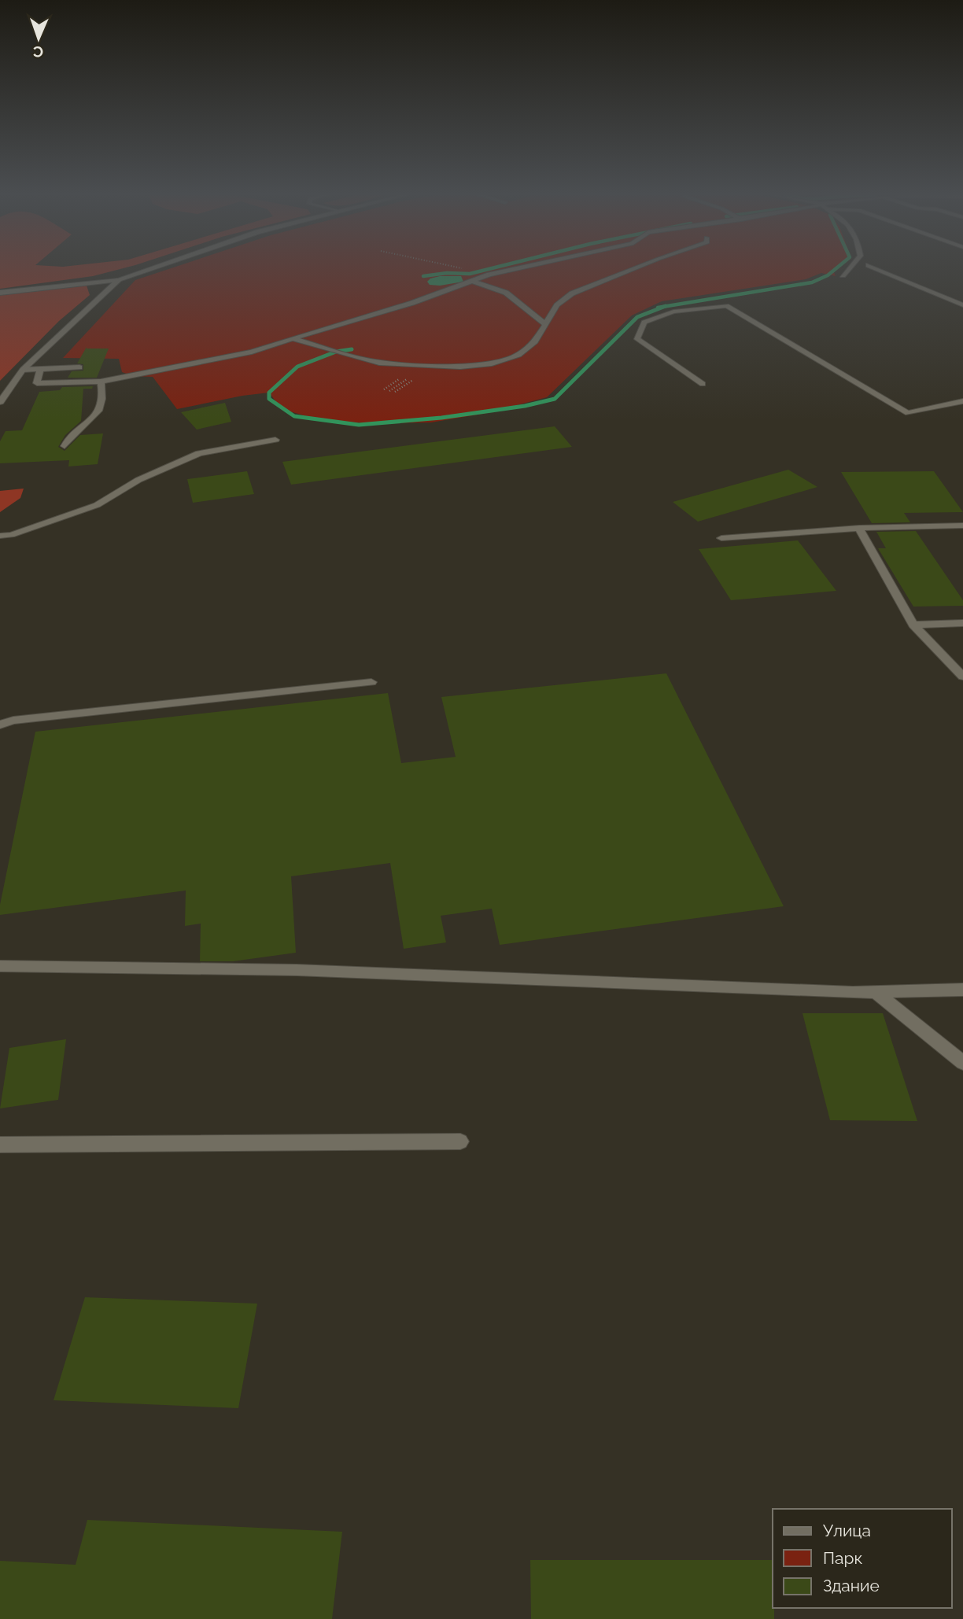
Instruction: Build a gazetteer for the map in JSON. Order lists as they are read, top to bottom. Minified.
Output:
{"legend":["Улица","Парк","Здание"],"north":"bottom"}
